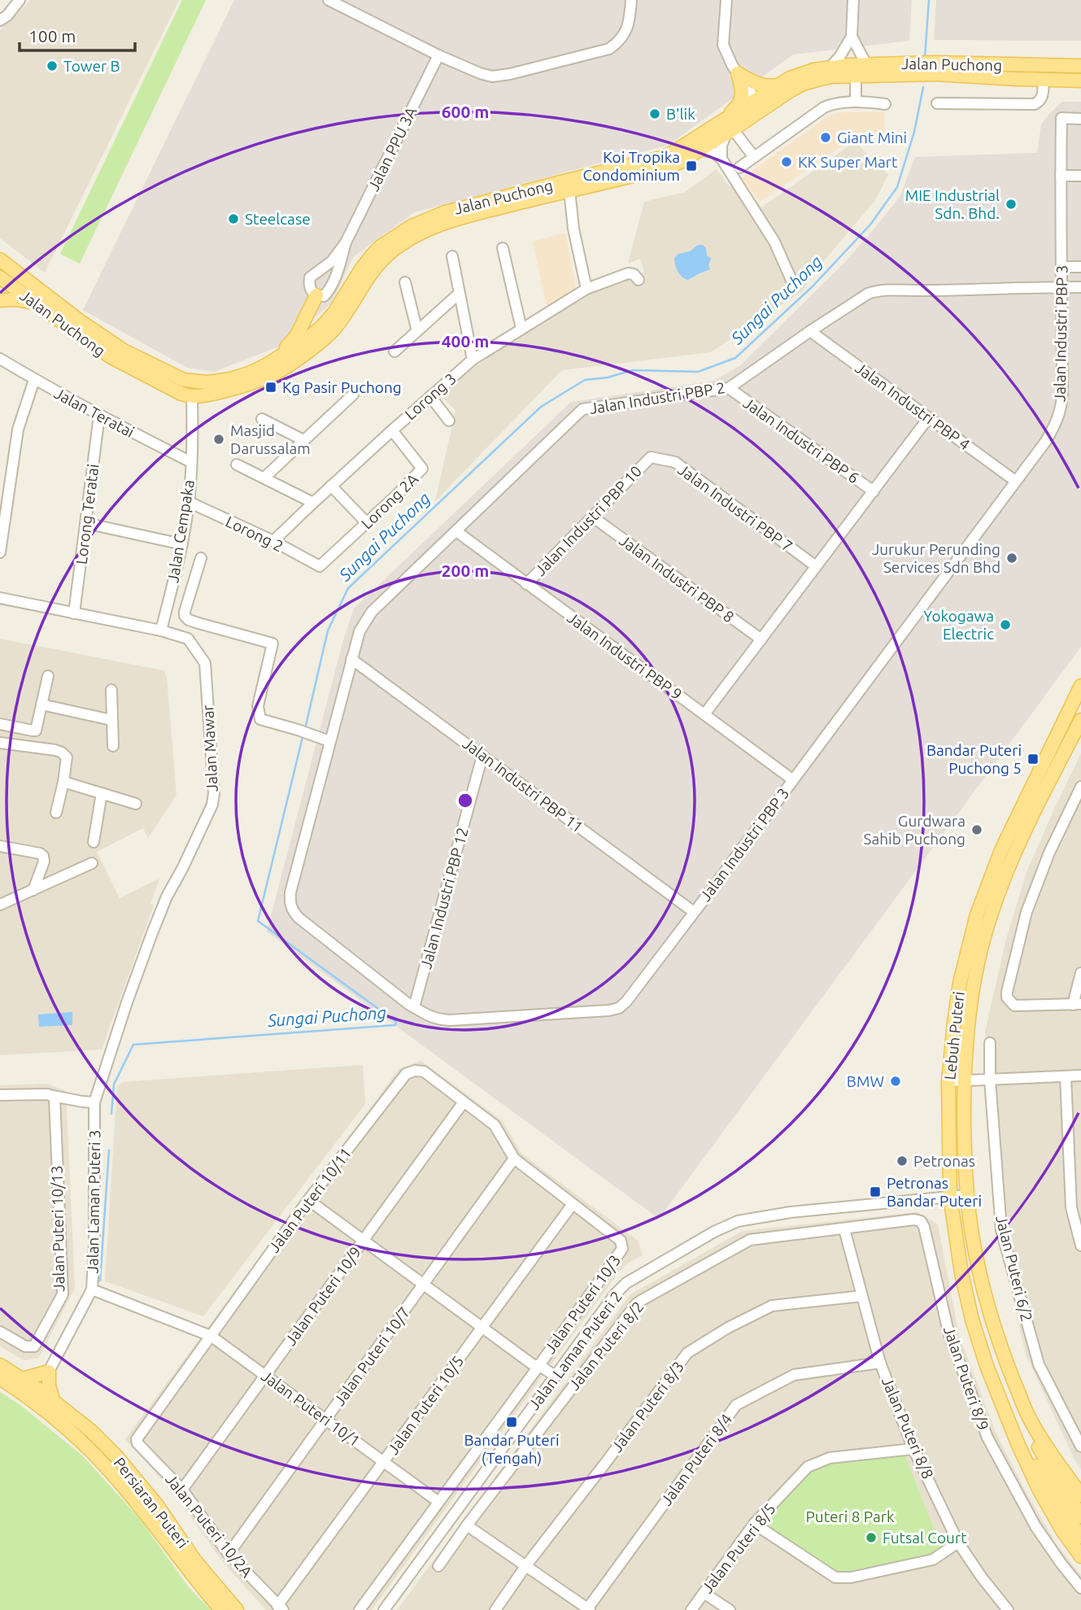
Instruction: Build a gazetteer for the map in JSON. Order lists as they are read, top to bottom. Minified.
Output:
{"streets":{"main road":["Jalan Puchong","Lebuh Puteri","Persiaran Puteri"],"street":["Jalan PPU 3A","Jalan Industri PBP 3","Lorong 3","Jalan Industri PBP 2","Jalan Industri PBP 4","Jalan Teratai","Jalan Industri PBP 6","Lorong 2A","Jalan Industri PBP 7","Lorong Teratai","Jalan Industri PBP 10","Jalan Cempaka","Lorong 2","Jalan Industri PBP 8","Jalan Industri PBP 9","Jalan Mawar","Jalan Industri PBP 11","Jalan Industri PBP 12","Jalan Puteri 10/11","Jalan Laman Puteri 3","Jalan Puteri 10/13","Jalan Puteri 6/2","Jalan Puteri 10/9","Jalan Puteri 10/3","Jalan Puteri 8/2","Jalan Laman Puteri 2","Jalan Puteri 10/7","Jalan Puteri 8/9","Jalan Puteri 10/5","Jalan Puteri 8/3","Jalan Puteri 10/1","Jalan Puteri 8/8","Jalan Puteri 8/4","Jalan Puteri 10/2A","Jalan Puteri 8/5"]},"crossings":[["Jalan Puchong","Jalan Cempaka"],["Jalan Industri PBP 3","Jalan Industri PBP 2"],["Jalan Industri PBP 3","Jalan Industri PBP 4"],["Jalan Industri PBP 3","Jalan Industri PBP 9"],["Jalan Industri PBP 3","Jalan Industri PBP 11"],["Jalan Industri PBP 3","Jalan Industri PBP 12"],["Lorong 3","Lorong 2A"],["Lorong 3","Lorong 2"],["Jalan Industri PBP 2","Jalan Industri PBP 4"],["Jalan Industri PBP 2","Jalan Industri PBP 6"],["Jalan Industri PBP 2","Jalan Industri PBP 9"],["Jalan Industri PBP 2","Jalan Industri PBP 11"],["Jalan Teratai","Lorong Teratai"],["Jalan Teratai","Jalan Cempaka"],["Lorong 2A","Lorong 2"],["Jalan Industri PBP 7","Jalan Industri PBP 10"],["Lorong Teratai","Jalan Mawar"],["Jalan Industri PBP 10","Jalan Industri PBP 8"],["Jalan Industri PBP 10","Jalan Industri PBP 9"],["Jalan Cempaka","Lorong 2"],["Jalan Cempaka","Jalan Mawar"],["Jalan Mawar","Jalan Laman Puteri 3"],["Jalan Industri PBP 11","Jalan Industri PBP 12"],["Lebuh Puteri","Jalan Laman Puteri 2"],["Jalan Puteri 10/11","Jalan Puteri 10/3"],["Jalan Puteri 10/11","Jalan Puteri 10/1"],["Jalan Puteri 10/11","Jalan Puteri 10/2A"],["Jalan Laman Puteri 3","Jalan Puteri 10/1"],["Jalan Laman Puteri 3","Persiaran Puteri"],["Jalan Puteri 10/9","Jalan Puteri 10/3"],["Jalan Puteri 10/9","Jalan Puteri 10/1"],["Jalan Puteri 10/9","Jalan Puteri 10/2A"],["Jalan Puteri 10/3","Jalan Puteri 10/7"],["Jalan Puteri 10/3","Jalan Puteri 10/5"],["Jalan Puteri 10/3","Jalan Puteri 10/1"],["Jalan Puteri 8/2","Jalan Puteri 8/9"],["Jalan Puteri 8/2","Jalan Puteri 8/8"],["Jalan Puteri 10/7","Jalan Puteri 10/1"],["Jalan Puteri 10/7","Jalan Puteri 10/2A"],["Jalan Puteri 8/9","Jalan Puteri 8/8"],["Jalan Puteri 10/5","Jalan Puteri 10/1"],["Jalan Puteri 10/5","Jalan Puteri 10/2A"],["Jalan Puteri 8/3","Jalan Puteri 8/8"],["Jalan Puteri 8/8","Jalan Puteri 8/4"],["Jalan Puteri 8/8","Jalan Puteri 8/5"]],"water":["Sungai Puchong"],"parks":["Puteri 8 Park"],"places":{"other":["Tower B","B'lik","Giant Mini","KK Super Mart","MIE Industrial Sdn. Bhd.","Steelcase","Masjid Darussalam","Jurukur Perunding Services Sdn Bhd","Yokogawa Electric","Gurdwara Sahib Puchong","BMW","Petronas","Futsal Court"],"transit":["Koi Tropika Condominium","Kg Pasir Puchong","Bandar Puteri Puchong 5","Petronas Bandar Puteri","Bandar Puteri (Tengah)"]},"scale_bar":"100 m","rings":["600 m","400 m","200 m"]}
